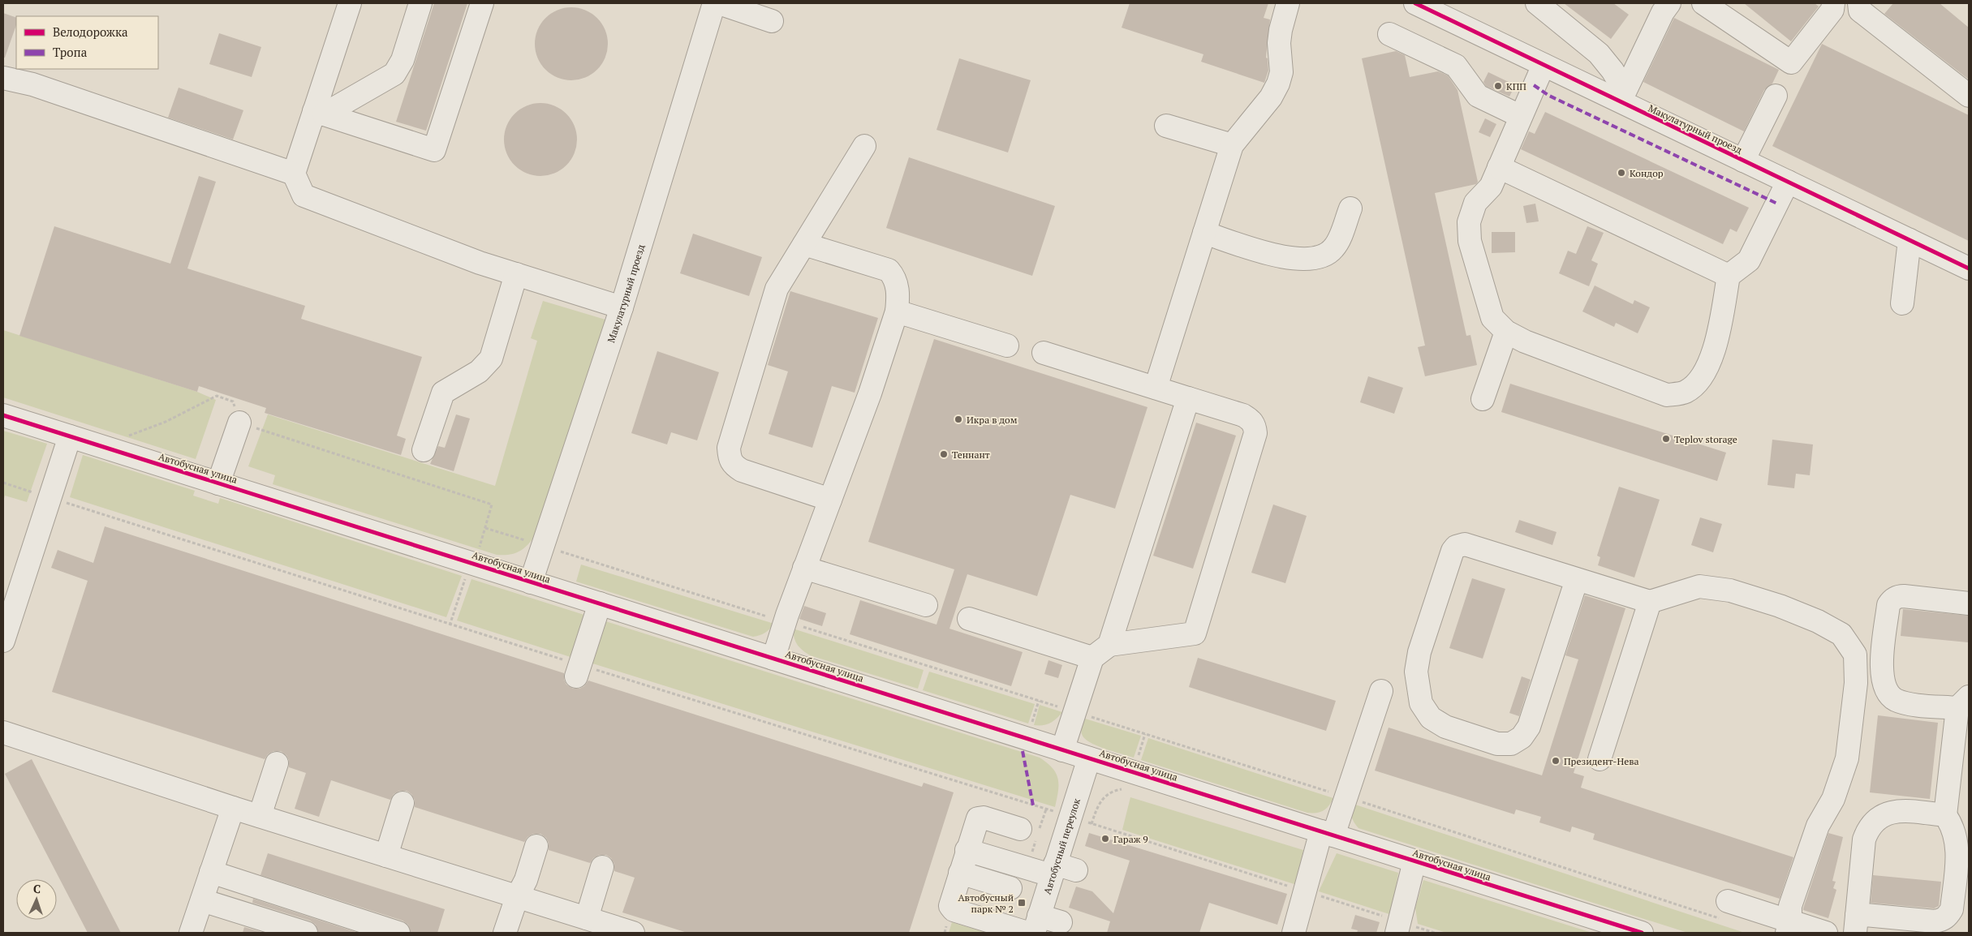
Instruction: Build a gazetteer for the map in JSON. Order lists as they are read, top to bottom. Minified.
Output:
{"streets":{"street":["Макулатурный проезд","Автобусная улица","Автобусный переулок"]},"crossings":[["Макулатурный проезд","Автобусная улица"],["Автобусная улица","Автобусный переулок"]],"places":{"other":["КПП","Кондор","Икра в дом","Teplov storage","Теннант","Президент-Нева","Гараж 9"],"transit":["Автобусный парк № 2"]},"legend":["Велодорожка","Тропа"],"north":"top"}
